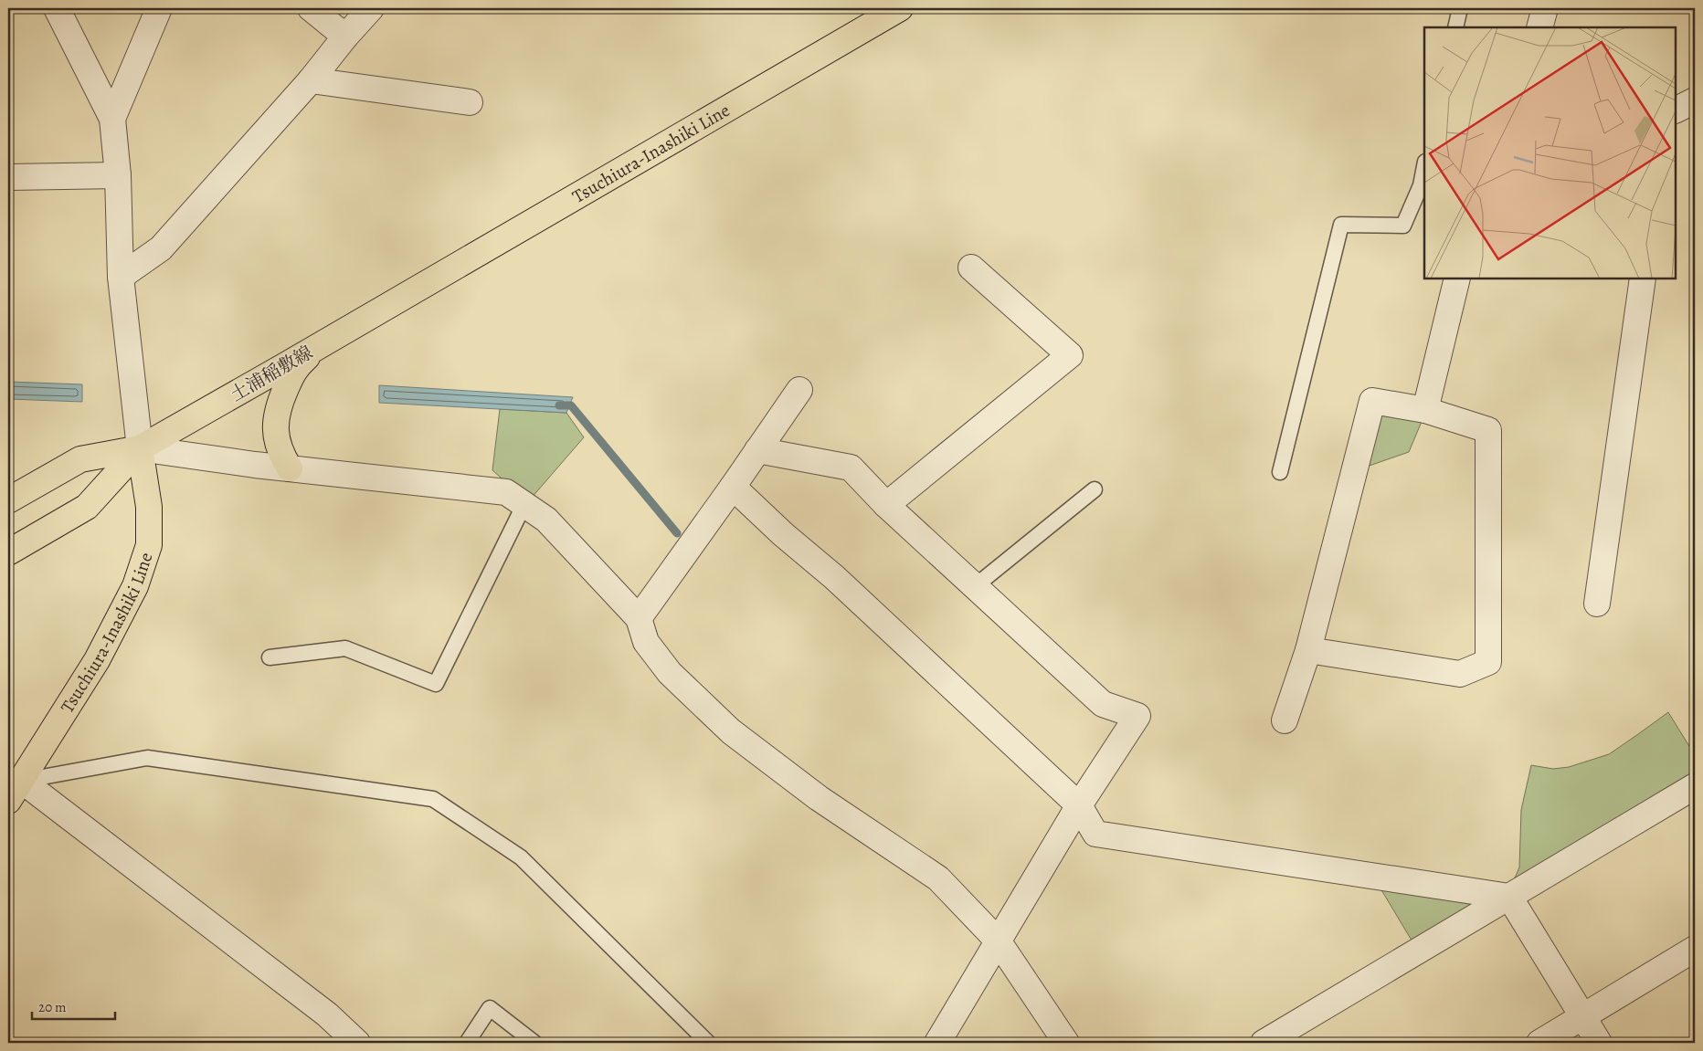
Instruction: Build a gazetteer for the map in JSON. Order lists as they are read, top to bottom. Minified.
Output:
{"streets":{"main road":["Tsuchiura-Inashiki Line","土浦稲敷線"]},"crossings":[["Tsuchiura-Inashiki Line","土浦稲敷線"]],"scale_bar":"20 m"}
